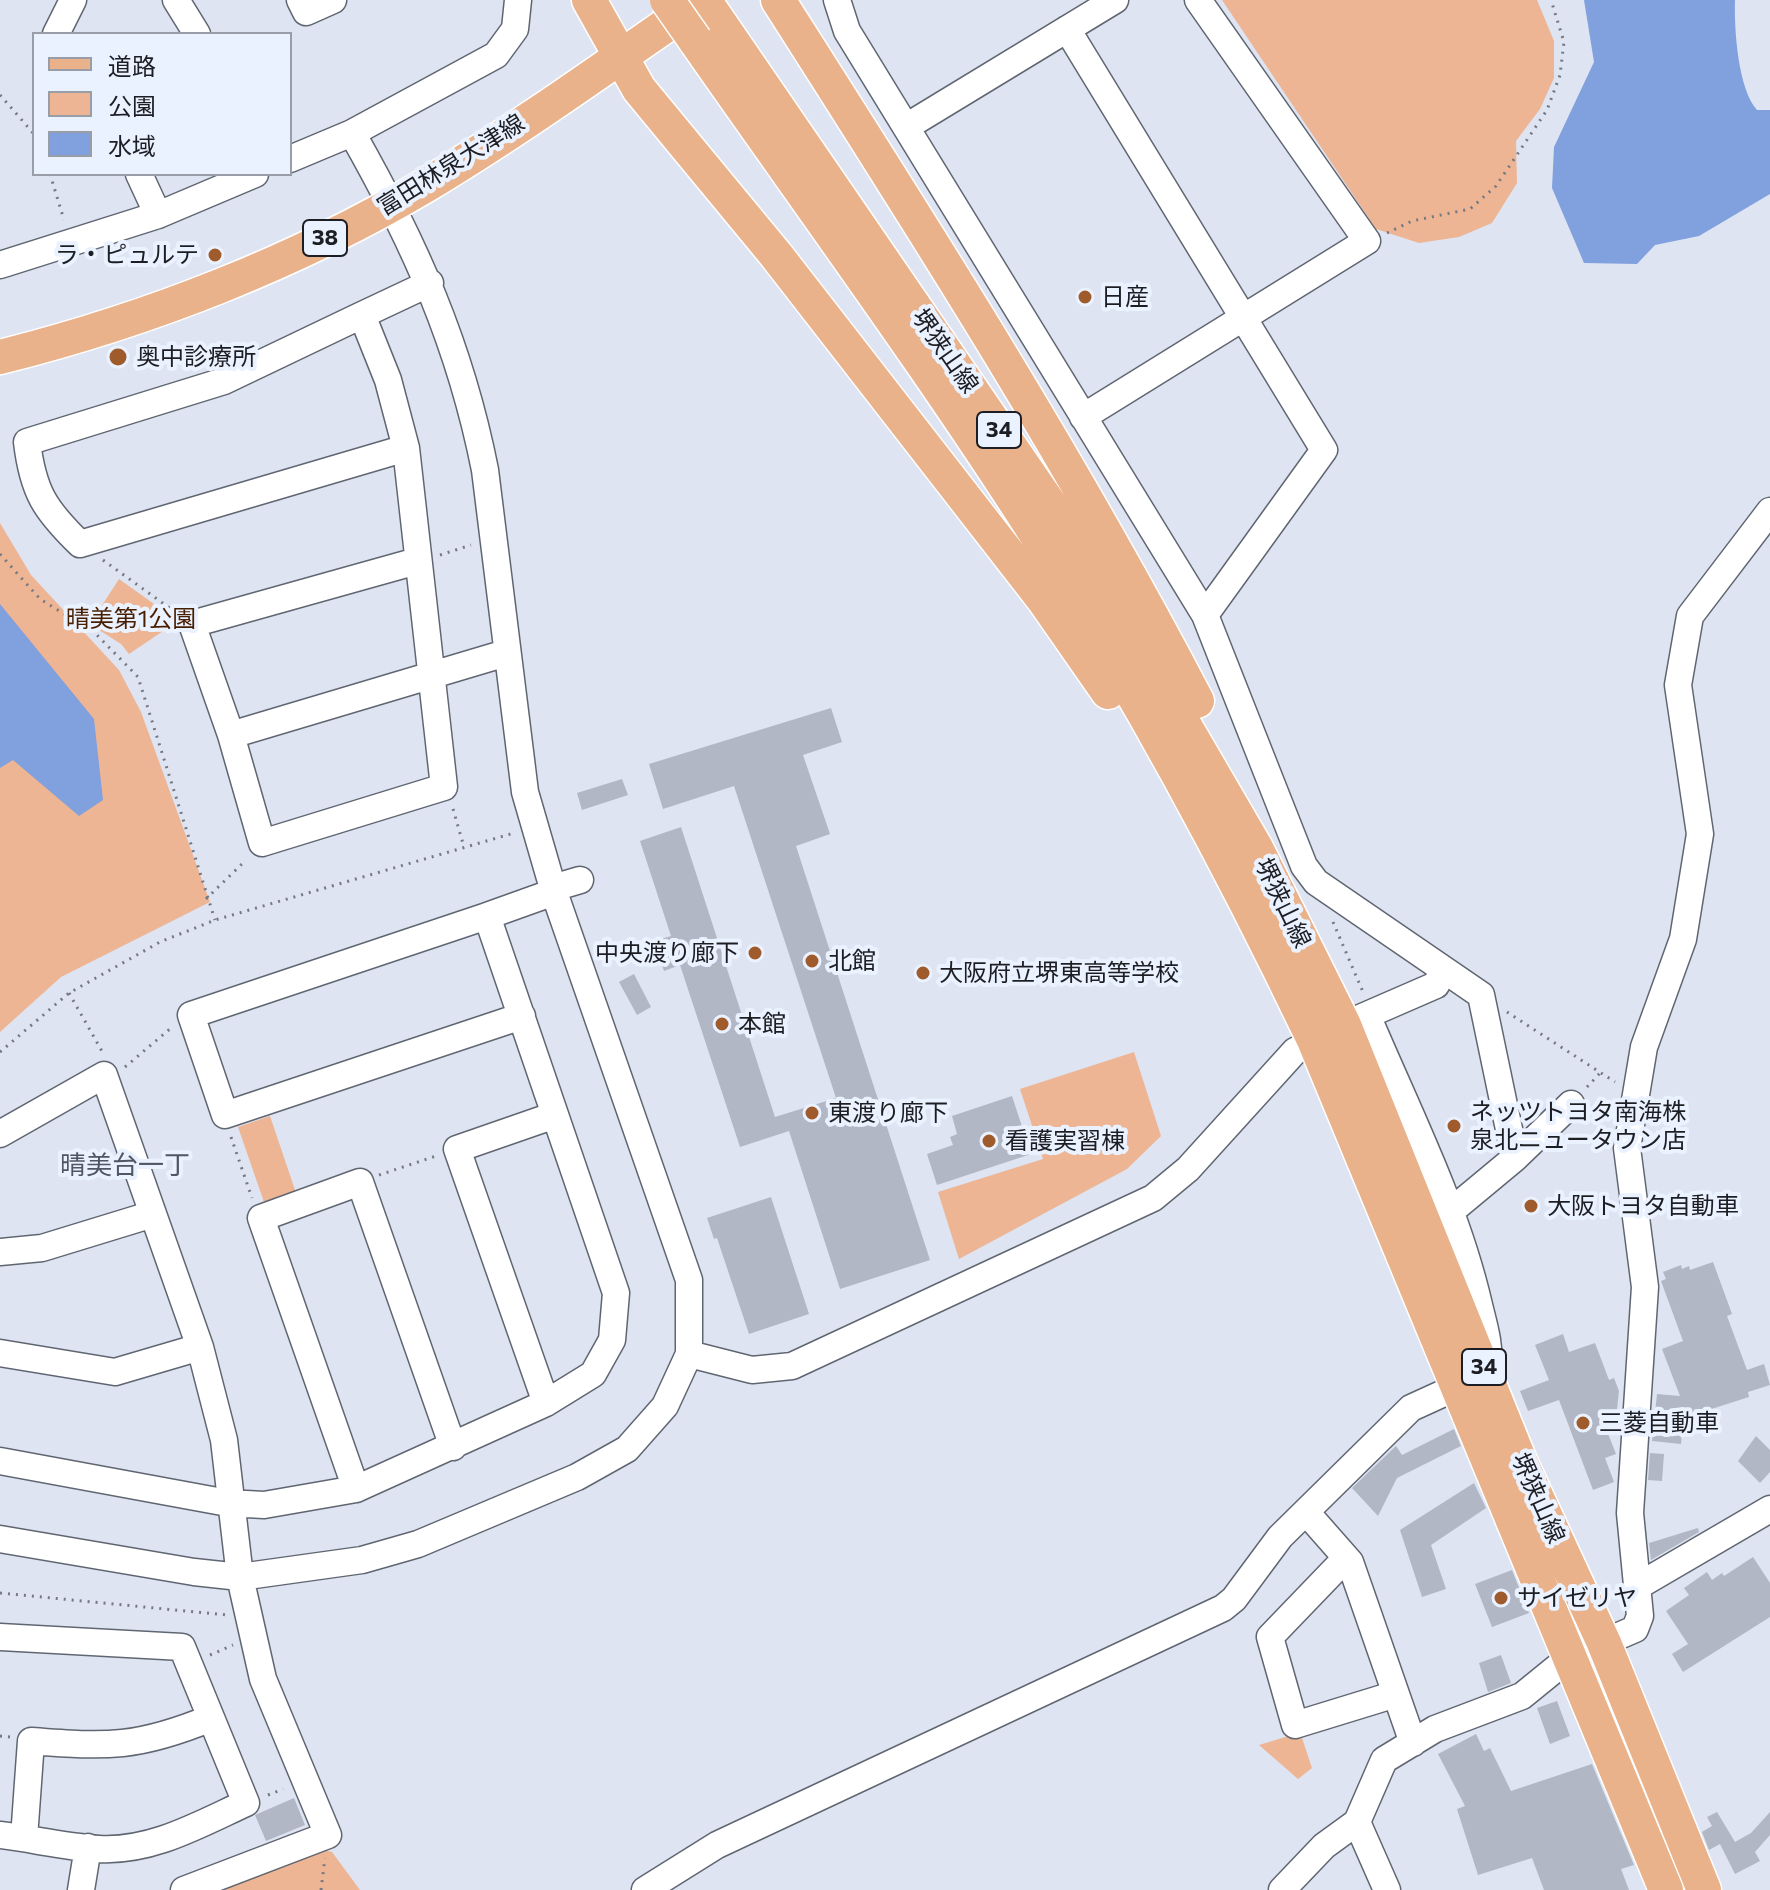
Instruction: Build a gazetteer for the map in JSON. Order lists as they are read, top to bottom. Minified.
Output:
{"streets":{"main road":["富田林泉大津線","38","堺狭山線","34"]},"crossings":[["富田林泉大津線","堺狭山線"]],"districts":["晴美台一丁"],"parks":["晴美第1公園"],"places":["ラ・ピュルテ","日産","奥中診療所","中央渡り廊下","北館","大阪府立堺東高等学校","本館","東渡り廊下","ネッツトヨタ南海株 泉北ニュータウン店","看護実習棟","大阪トヨタ自動車","三菱自動車","サイゼリヤ"],"legend":["道路","公園","水域"]}
